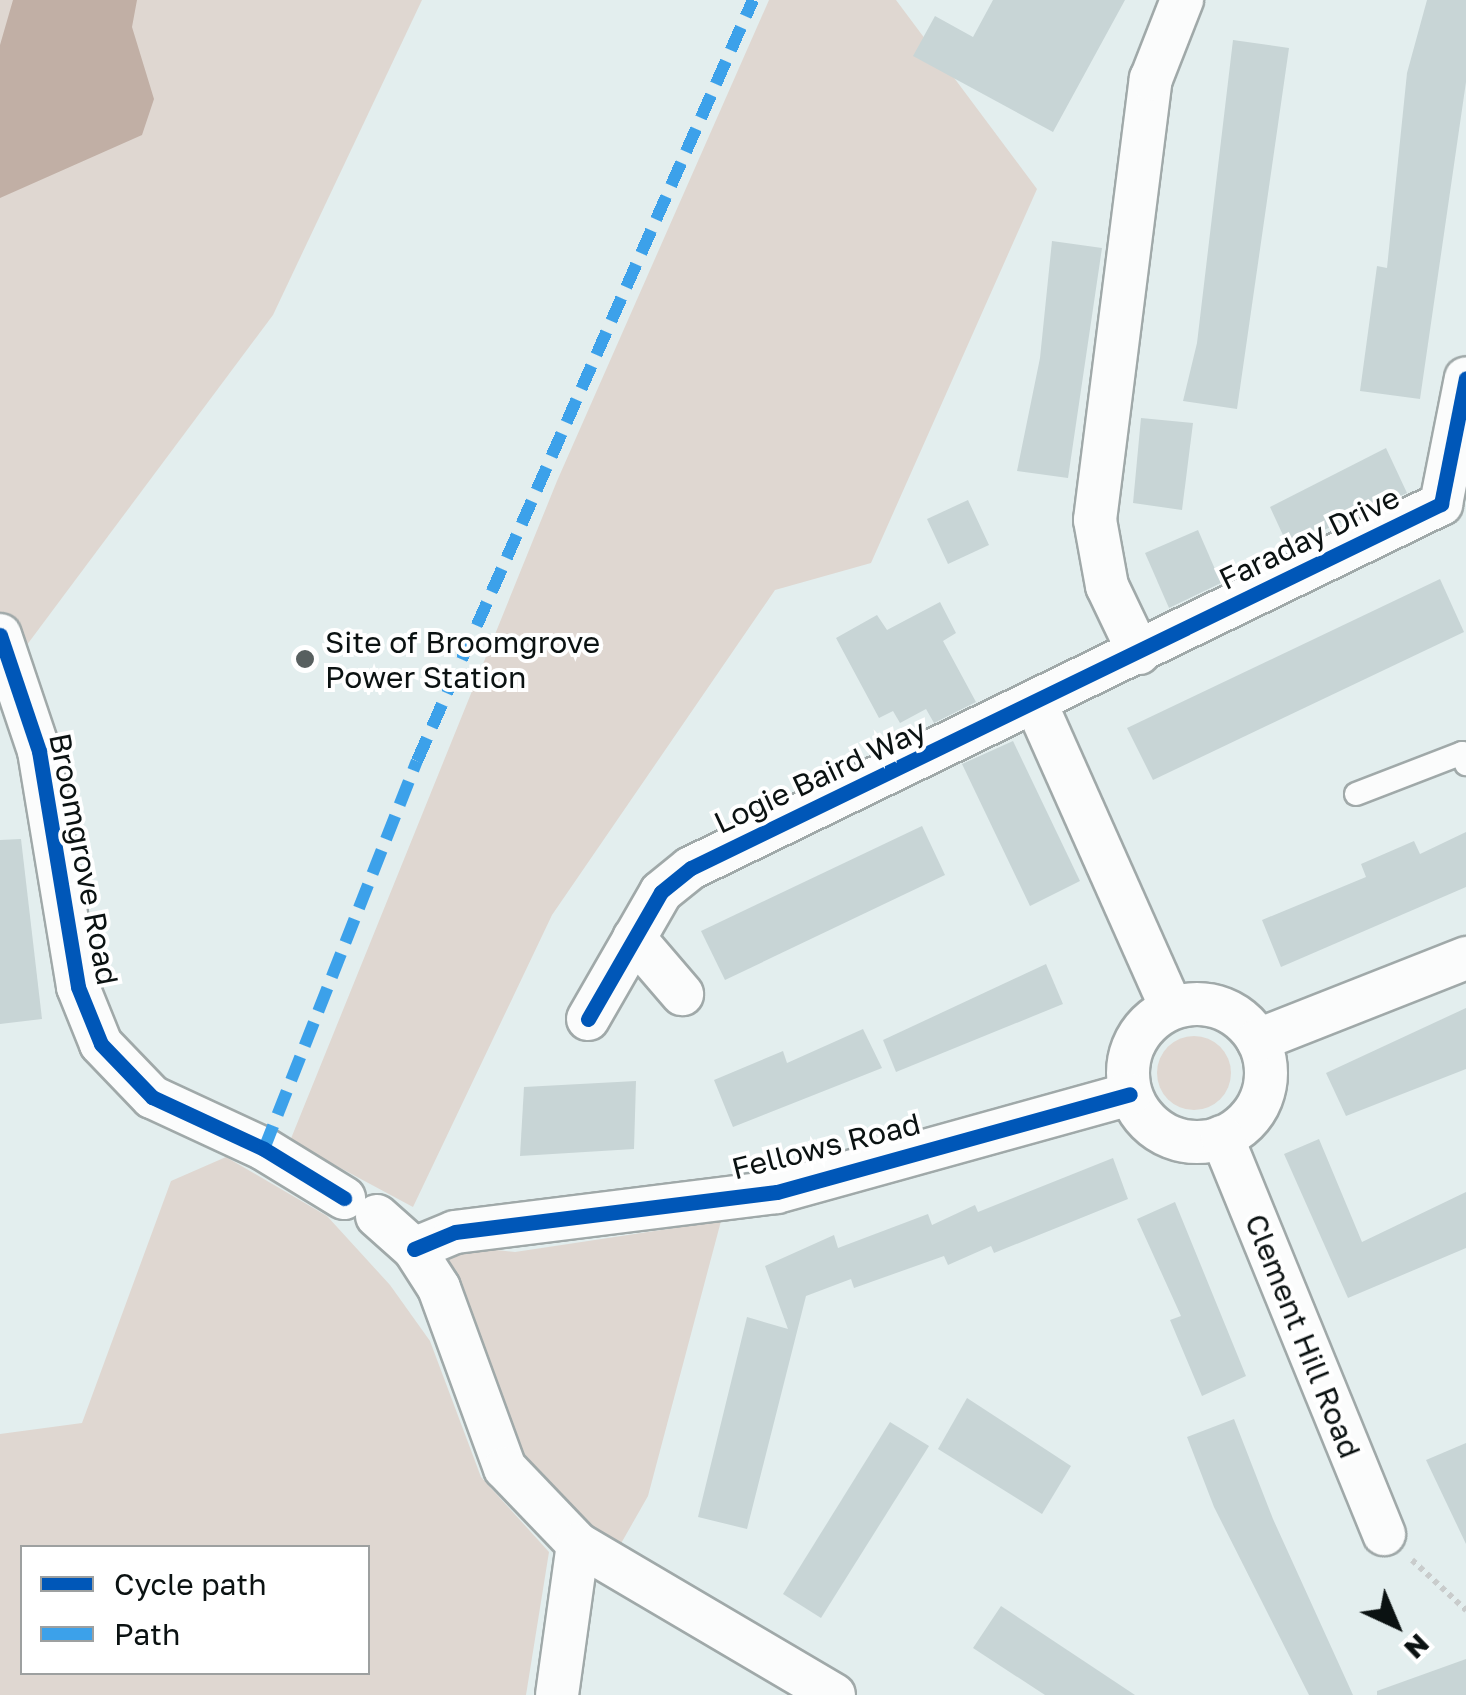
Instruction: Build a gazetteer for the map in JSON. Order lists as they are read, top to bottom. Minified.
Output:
{"streets":{"street":["Faraday Drive","Logie Baird Way","Broomgrove Road","Fellows Road","Clement Hill Road"]},"crossings":[["Faraday Drive","Logie Baird Way"],["Broomgrove Road","Fellows Road"],["Fellows Road","Clement Hill Road"]],"places":["Site of Broomgrove Power Station"],"legend":["Cycle path","Path"],"north":"bottom right"}
